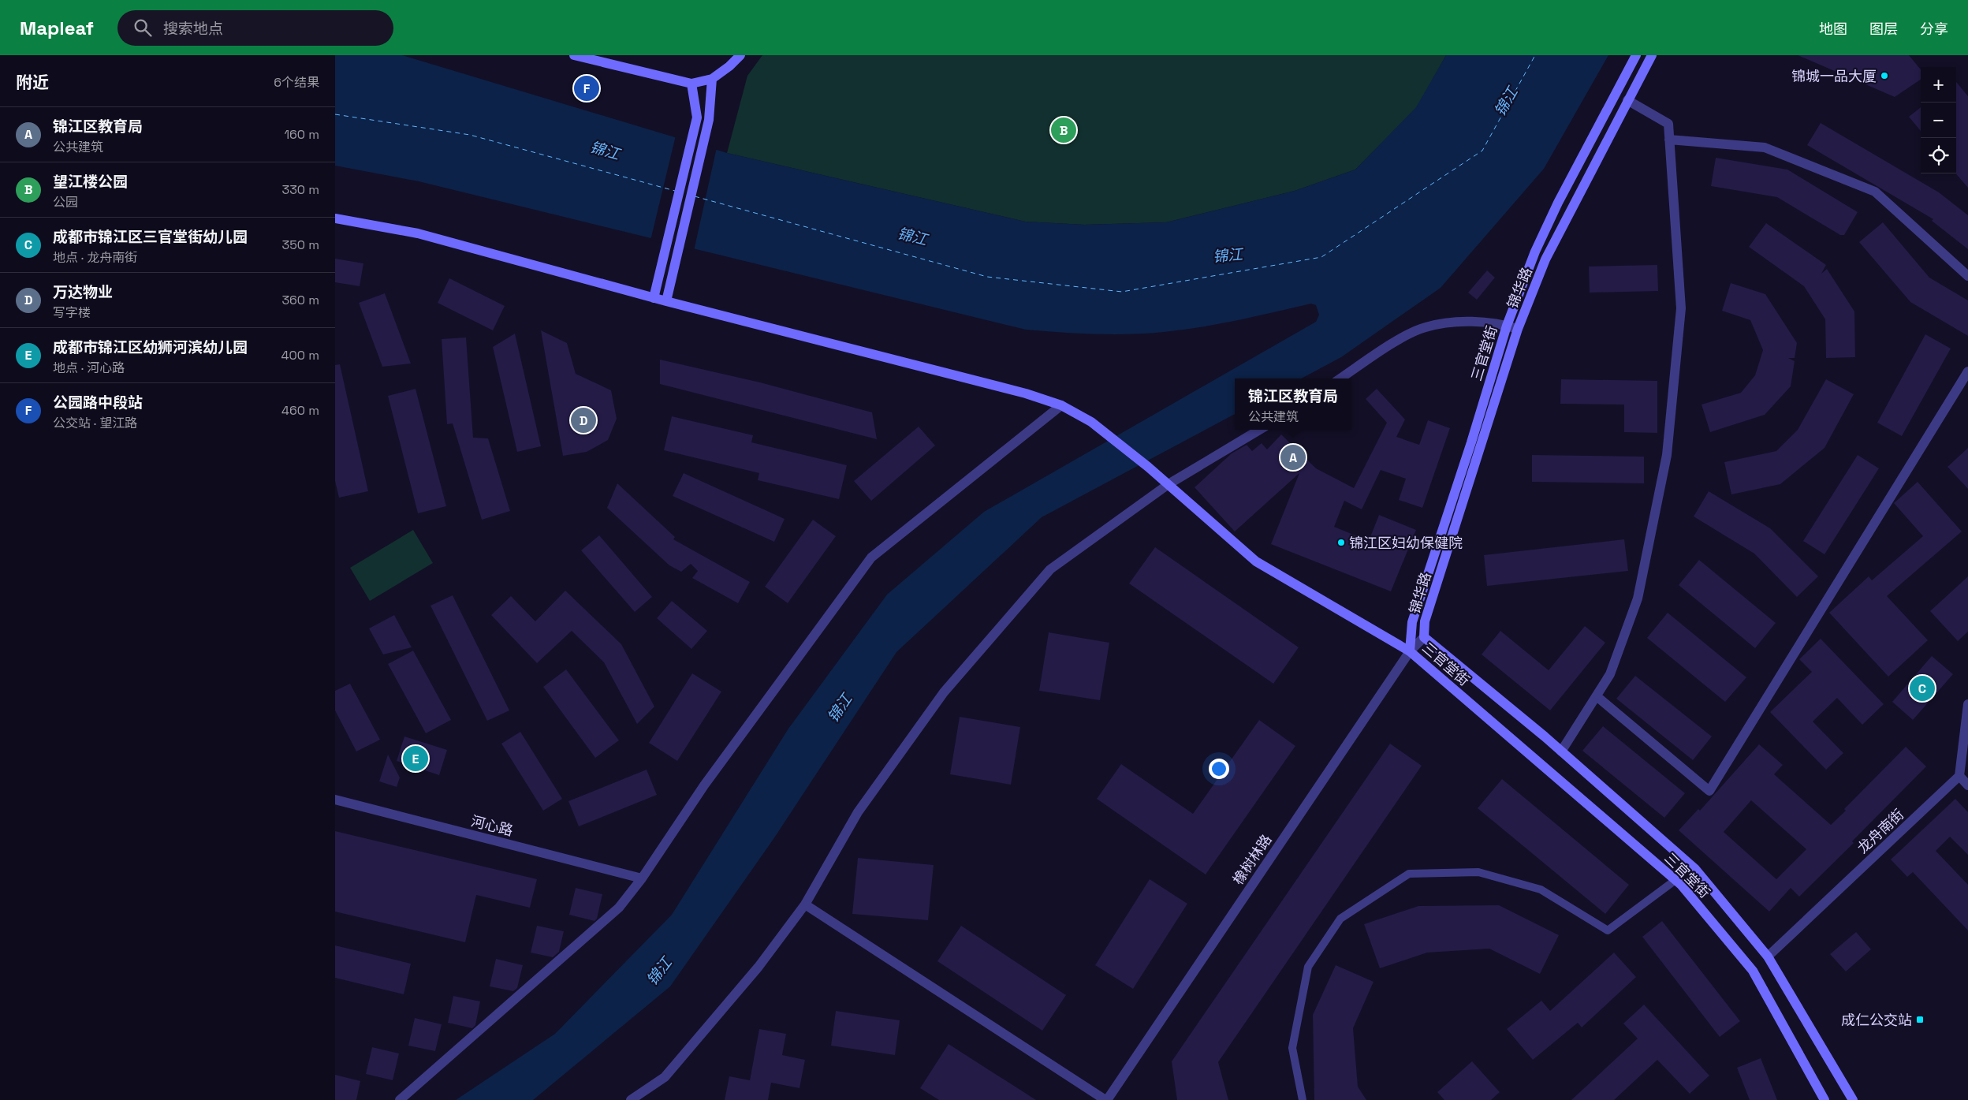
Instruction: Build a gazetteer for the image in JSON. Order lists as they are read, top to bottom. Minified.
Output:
{"streets":{"main road":["锦华路","三官堂街"],"street":["河心路","龙舟南街","橡树林路"]},"crossings":[["锦华路","三官堂街"],["锦华路","橡树林路"],["三官堂街","龙舟南街"],["三官堂街","橡树林路"]],"water":["锦江"],"places":{"other":["锦城一品大厦","锦江区妇幼保健院"],"transit":["成仁公交站"]},"page":{"header":"Mapleaf","search":"搜索地点","nav":["地图","图层","分享"],"heading":["附近","6个结果"],"map_buttons":["+","−"],"pins":["F","B","D","A","C","E"],"list":[{"mark":"A","name":"锦江区教育局","note":"公共建筑","value":"160 m"},{"mark":"B","name":"望江楼公园","note":"公园","value":"330 m"},{"mark":"C","name":"成都市锦江区三官堂街幼儿园","note":"地点 · 龙舟南街","value":"350 m"},{"mark":"D","name":"万达物业","note":"写字楼","value":"360 m"},{"mark":"E","name":"成都市锦江区幼狮河滨幼儿园","note":"地点 · 河心路","value":"400 m"},{"mark":"F","name":"公园路中段站","note":"公交站 · 望江路","value":"460 m"}],"popup":["锦江区教育局","公共建筑"]}}
